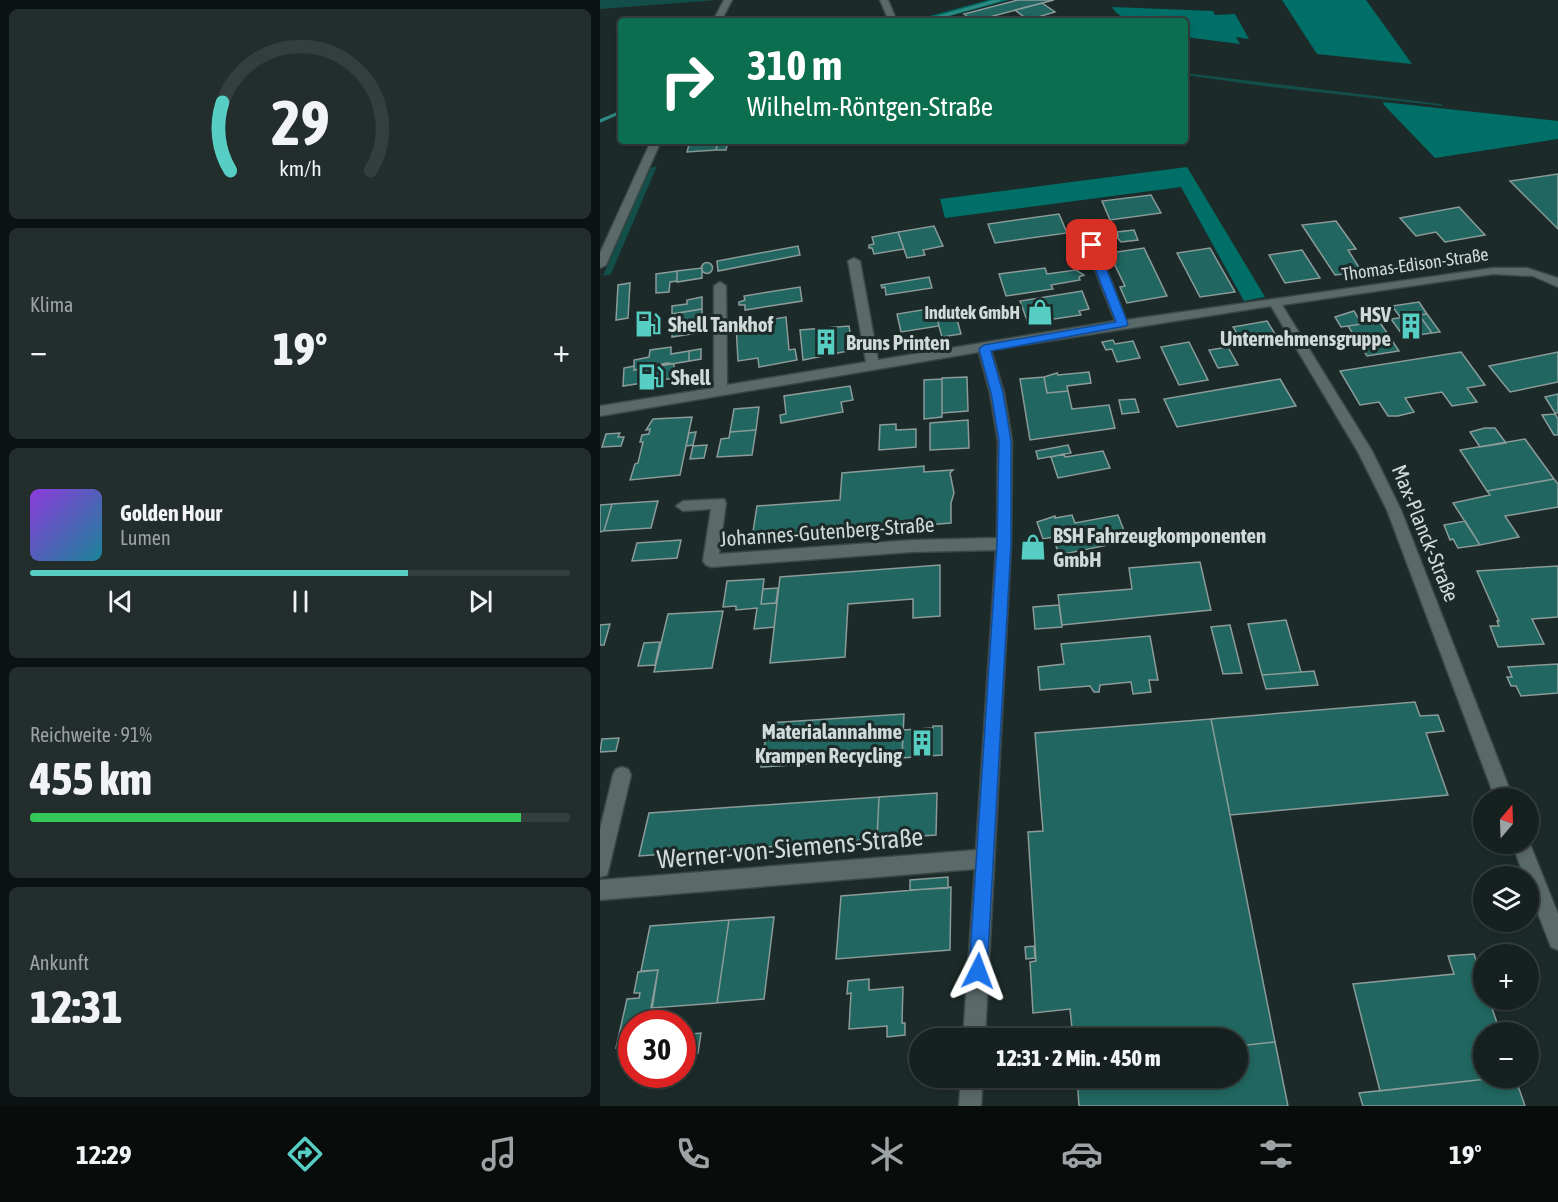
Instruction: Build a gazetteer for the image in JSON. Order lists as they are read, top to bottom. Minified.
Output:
{"streets":{"street":["Thomas-Edison-Straße","Johannes-Gutenberg-Straße","Max-Planck-Straße","Werner-von-Siemens-Straße"]},"crossings":[["Thomas-Edison-Straße","Max-Planck-Straße"]],"places":{"shop":["Indutek GmbH","BSH Fahrzeugkomponenten GmbH"],"fuel station":["Shell Tankhof","Shell"],"building":["HSV Unternehmensgruppe","Bruns Printen","Materialannahme Krampen Recycling"]},"north":"top","page":{"turn":["310 m","Wilhelm-Röntgen-Straße"],"tile":["Klima",["Reichweite · 91%","455 km"],["Ankunft","12:31"]],"heat":["−","19°","+"],"song":["Golden Hour","Lumen"],"map_buttons":["+","−"],"limit":"30","trip":"12:31 · 2 Min. · 450 m","tabs":["12:29","19°"],"gauge":["29","km/h"]}}
